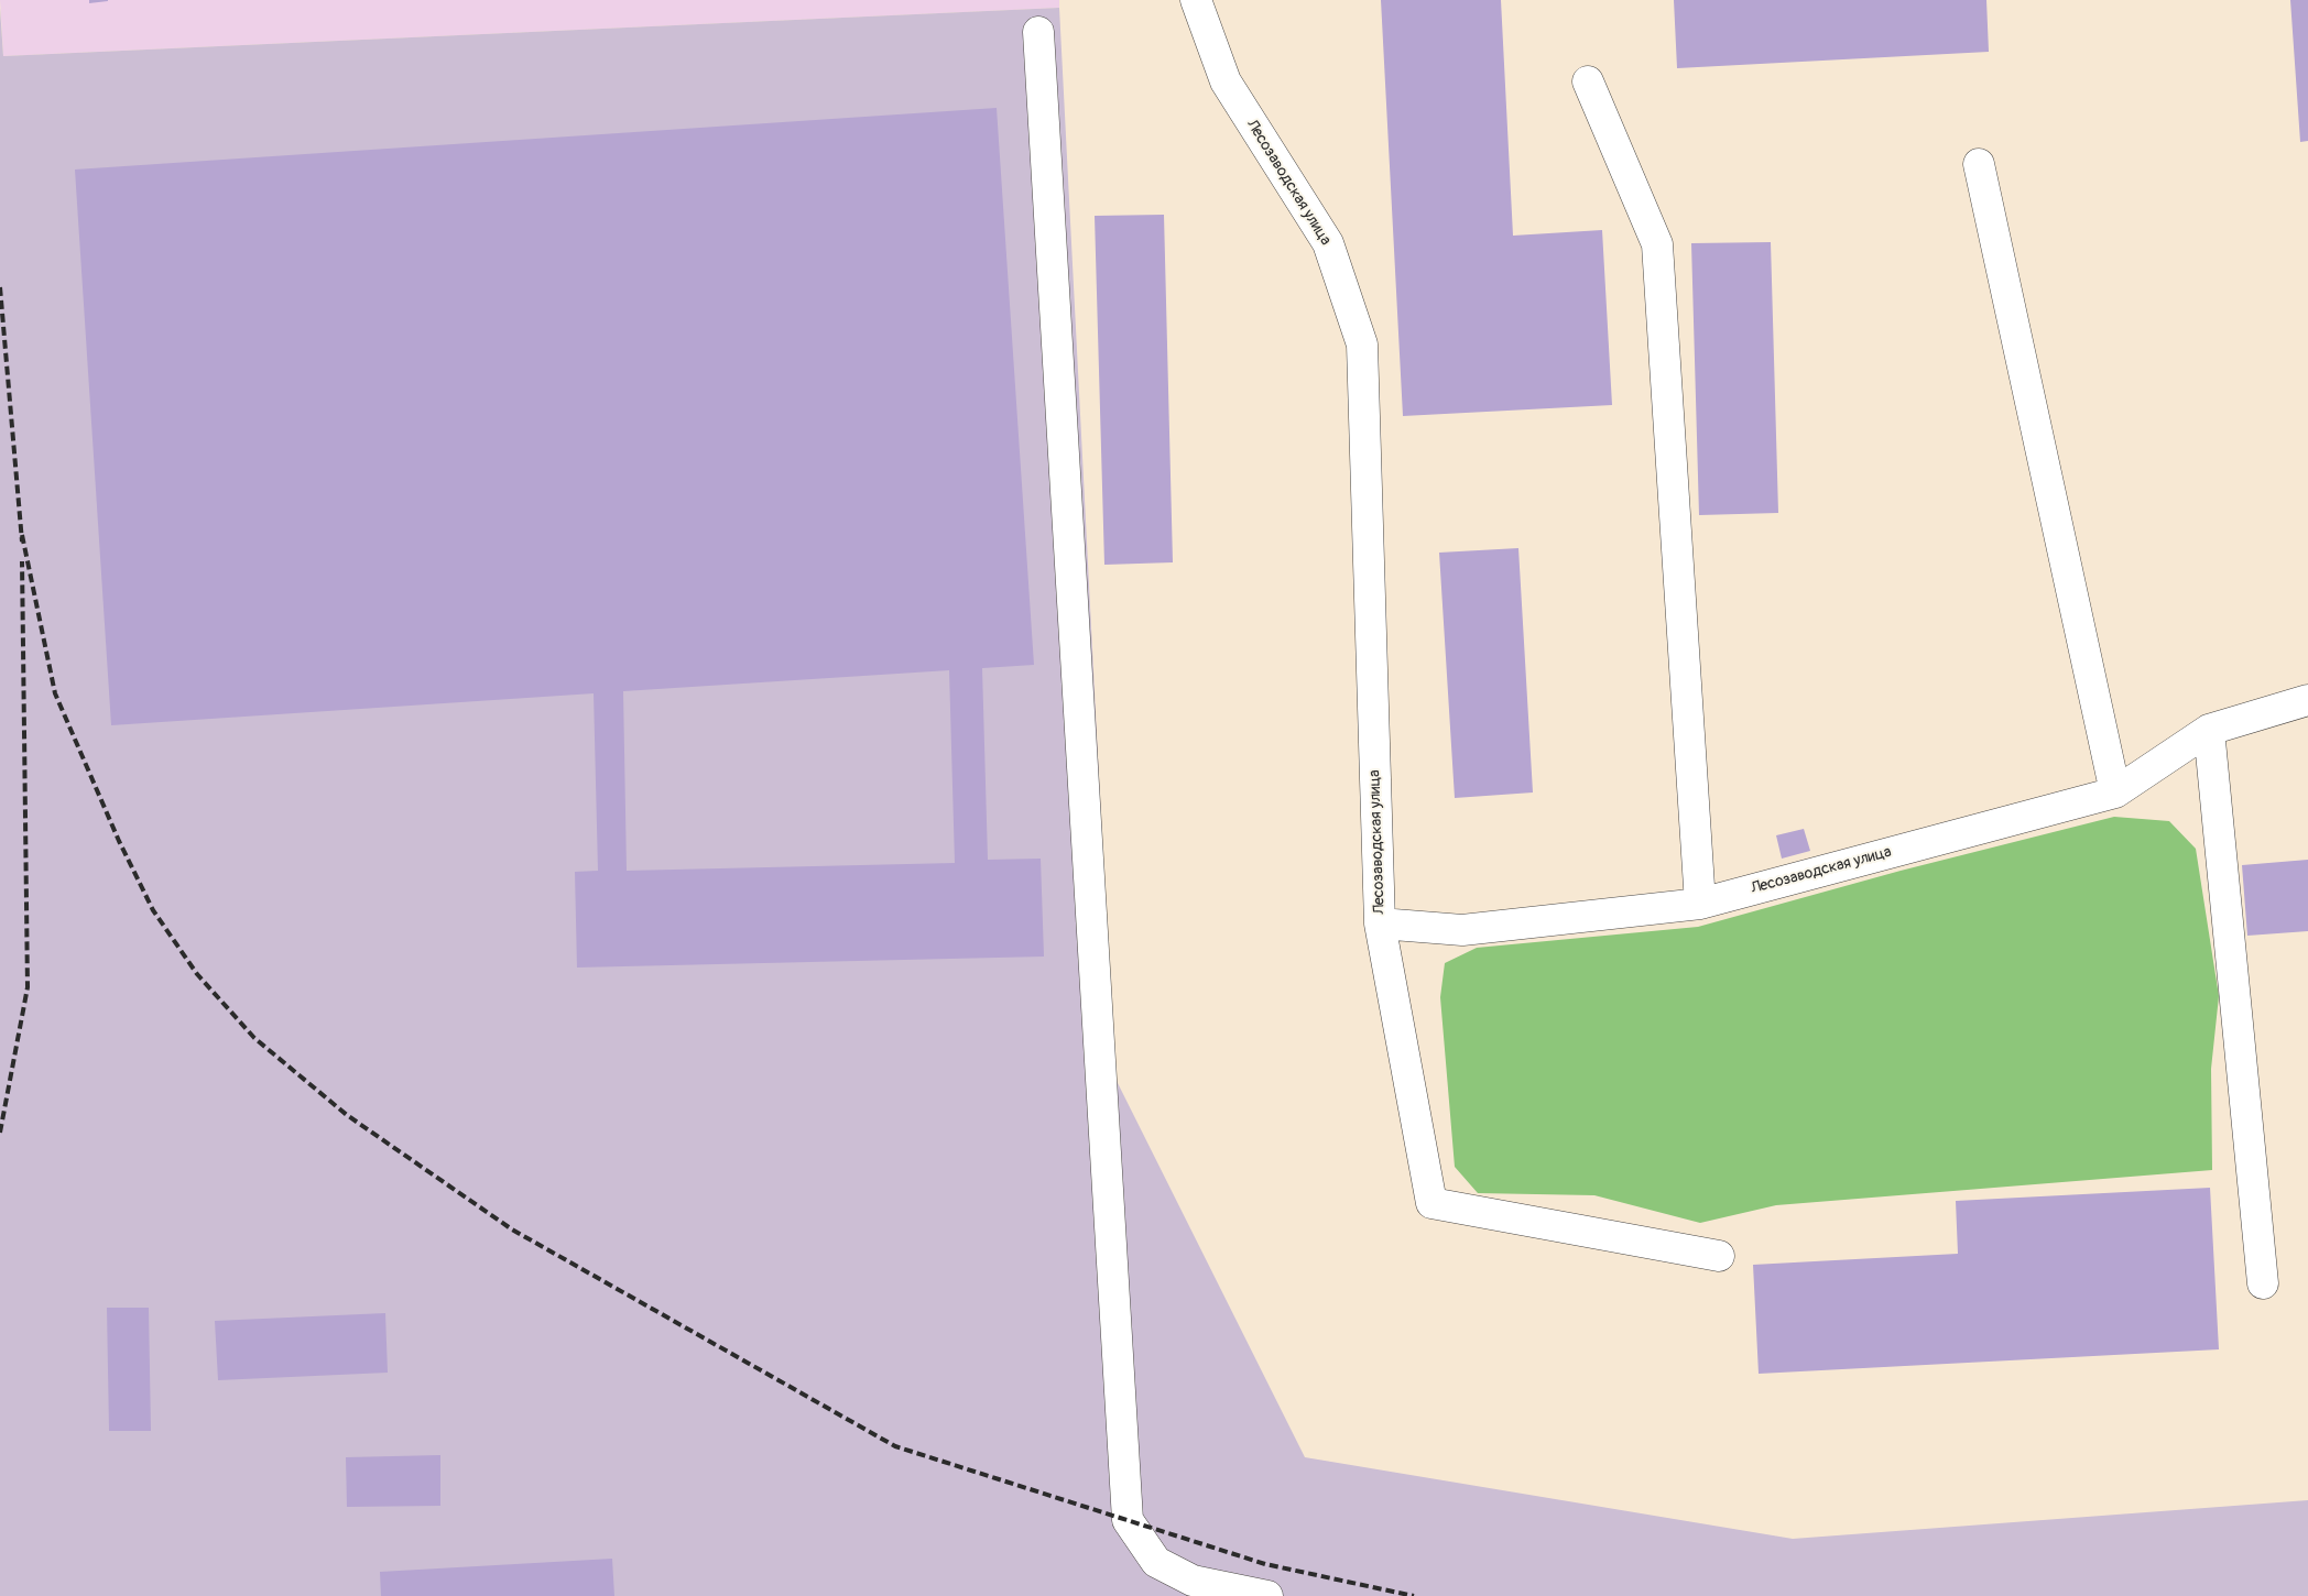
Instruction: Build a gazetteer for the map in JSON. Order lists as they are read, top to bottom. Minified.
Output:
{"streets":{"lane":["Лесозаводская улица"]}}
